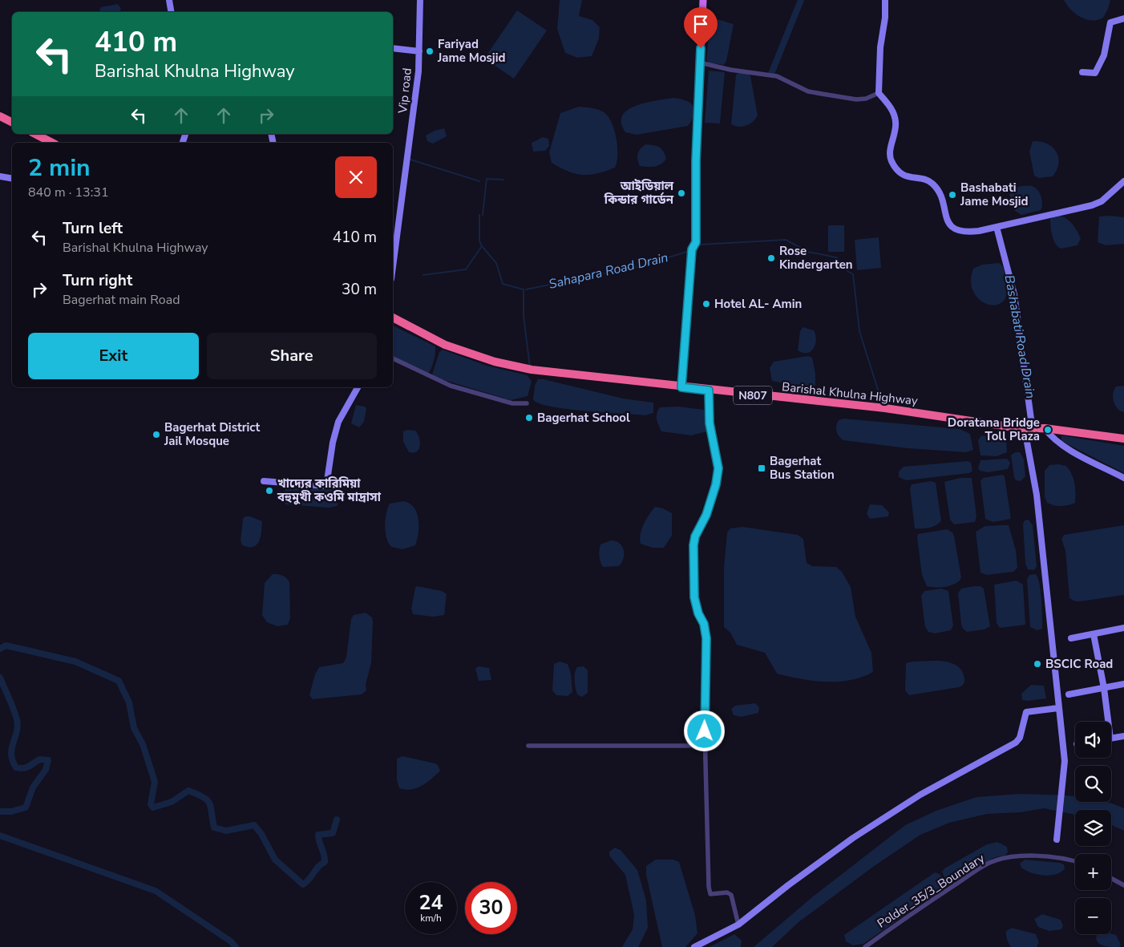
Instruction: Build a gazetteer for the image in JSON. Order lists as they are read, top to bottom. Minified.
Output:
{"streets":{"highway":["Barishal Khulna Highway","N807"],"street":["Vip road","Polder_35/3_Boundary"]},"water":["Sahapara Road Drain","Bashabati Road Drain"],"places":{"other":["Fariyad Jame Mosjid","আইডিয়াল কিন্ডার গার্ডেন","Bashabati Jame Mosjid","Rose Kindergarten","Hotel AL- Amin","Bagerhat School","Doratana Bridge Toll Plaza","Bagerhat District Jail Mosque","খাদ্যের কারিমিয়া বহুমুখী কওমি মাদ্রাসা","BSCIC Road"],"transit":["Bagerhat Bus Station"]},"page":{"turn":["410 m","Barishal Khulna Highway"],"heading":["2 min","840 m · 13:31"],"list":[{"name":"Turn left","note":"Barishal Khulna Highway","value":"410 m"},{"name":"Turn right","note":"Bagerhat main Road","value":"30 m"}],"buttons":["Exit","Share"],"map_buttons":["+","−"],"speed":"24 km/h","limit":"30"}}
